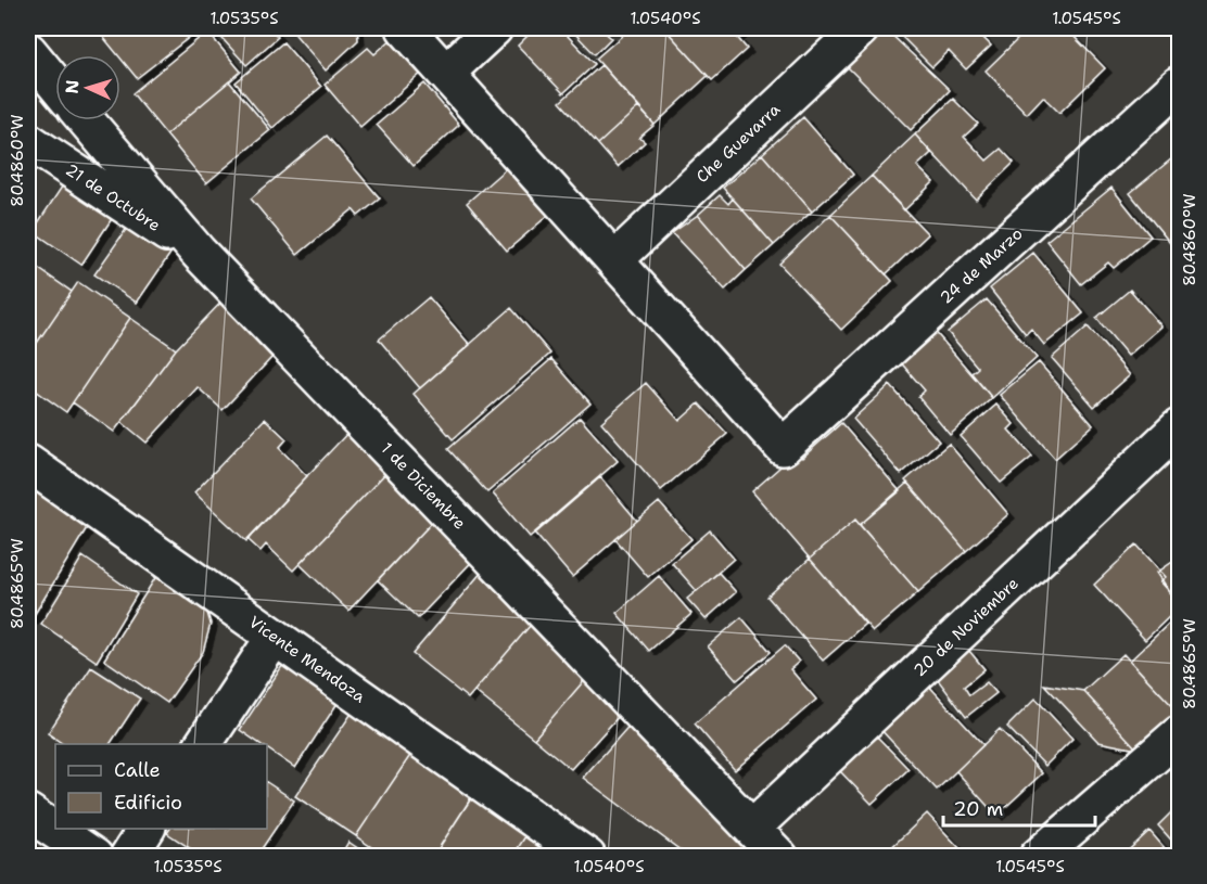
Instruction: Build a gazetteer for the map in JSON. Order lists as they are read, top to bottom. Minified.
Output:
{"streets":{"street":["Che Guevarra","21 de Octubre","24 de Marzo","1 de Diciembre","20 de Noviembre","Vicente Mendoza"]},"crossings":[["Che Guevarra","24 de Marzo"],["21 de Octubre","1 de Diciembre"],["1 de Diciembre","20 de Noviembre"]],"legend":["Calle","Edificio"],"scale_bar":"20 m","north":"left","coordinates":["1.0535°S","1.0540°S","1.0545°S","80.4860°W","80.4865°W"]}
